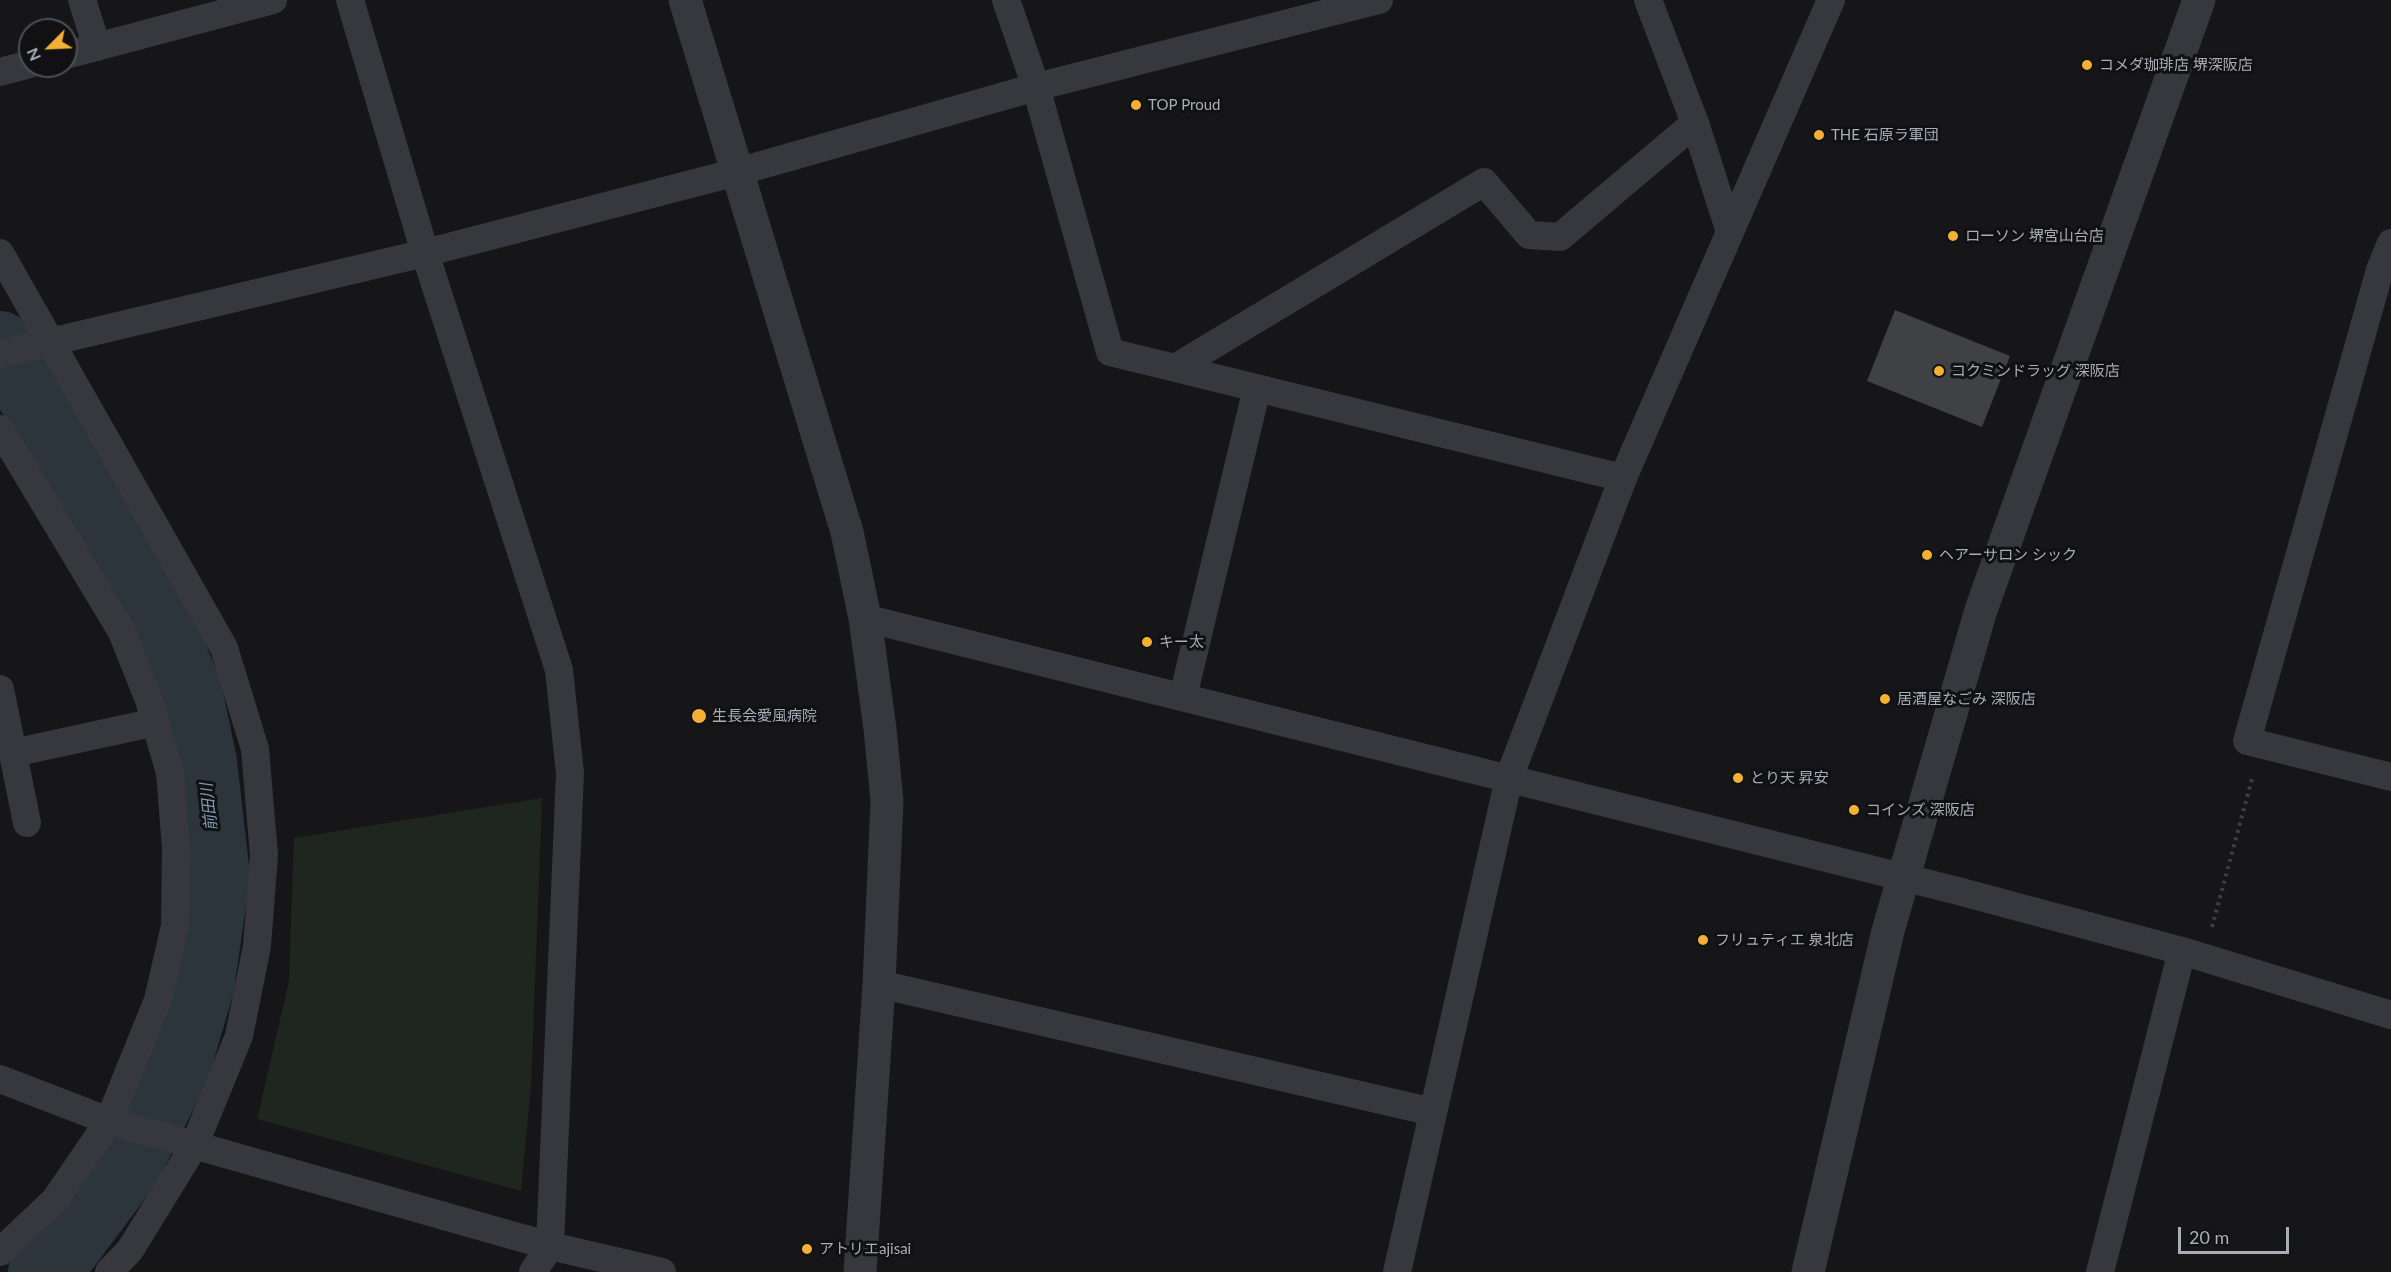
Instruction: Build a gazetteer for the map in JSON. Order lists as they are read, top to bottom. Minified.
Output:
{"water":["前田川"],"places":["コメダ珈琲店 堺深阪店","TOP Proud","THE 石原ラ軍団","ローソン 堺宮山台店","コクミンドラッグ 深阪店","ヘアーサロン シック","キー太","居酒屋なごみ 深阪店","生長会愛風病院","とり天 昇安","コインズ 深阪店","フリュティエ 泉北店","アトリエajisai"],"scale_bar":"20 m","north":"bottom left"}
